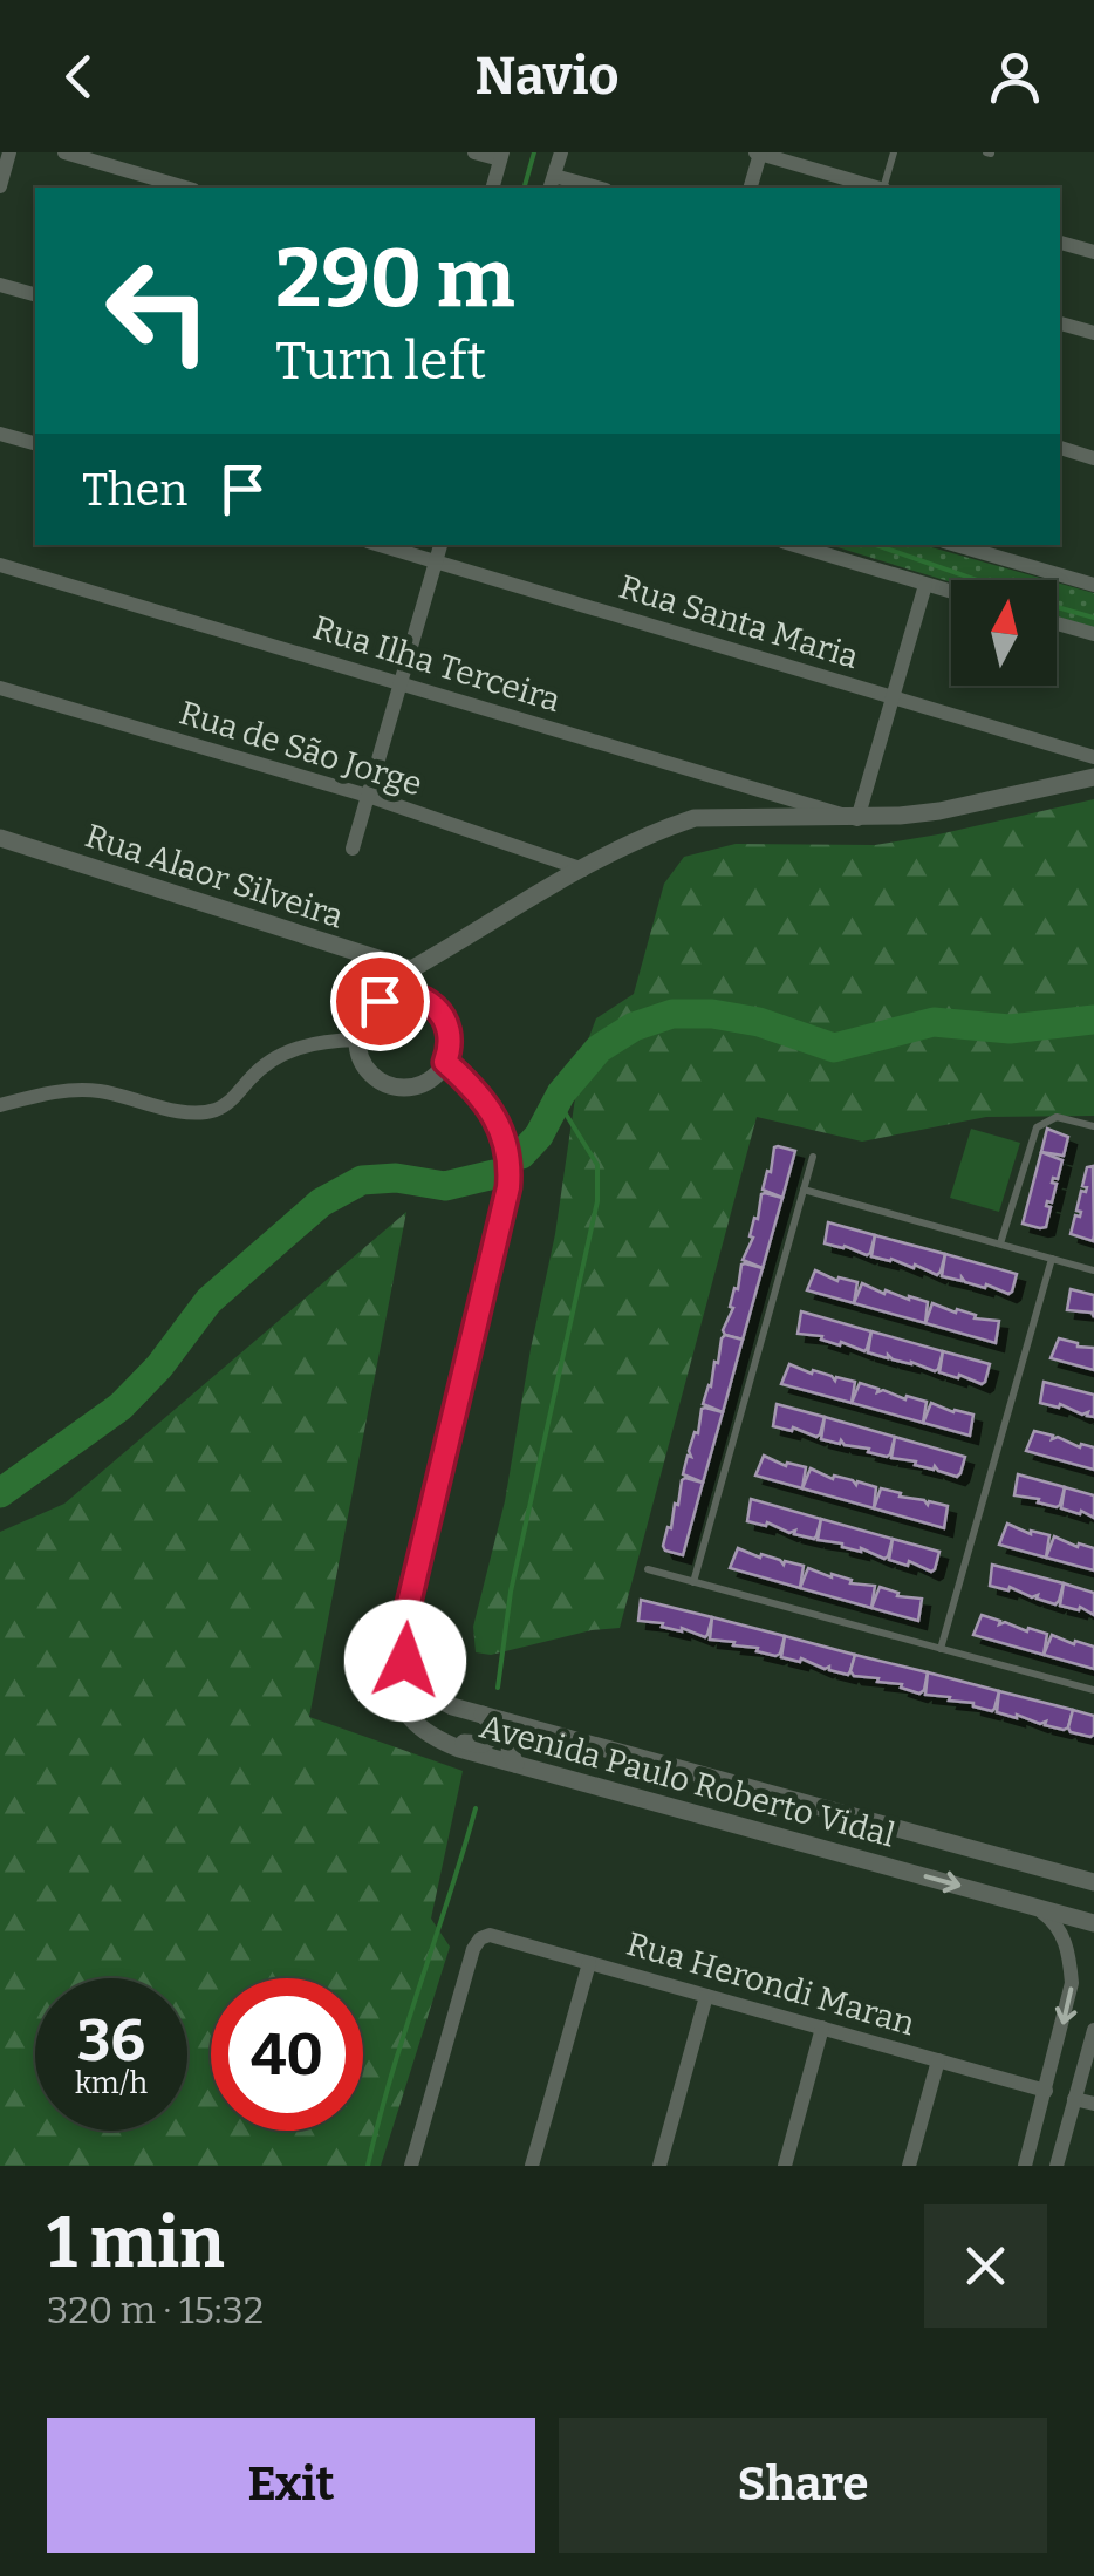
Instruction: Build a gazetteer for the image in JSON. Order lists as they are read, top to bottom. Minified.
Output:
{"streets":{"street":["Rua Santa Maria","Rua Ilha Terceira","Rua de São Jorge","Rua Alaor Silveira","Avenida Paulo Roberto Vidal","Rua Herondi Maran"]},"north":"top","page":{"header":"Navio","turn":["290 m","Turn left"],"then":"Then","speed":"36 km/h","limit":"40","heading":["1 min","320 m · 15:32"],"buttons":["Exit","Share"]}}
